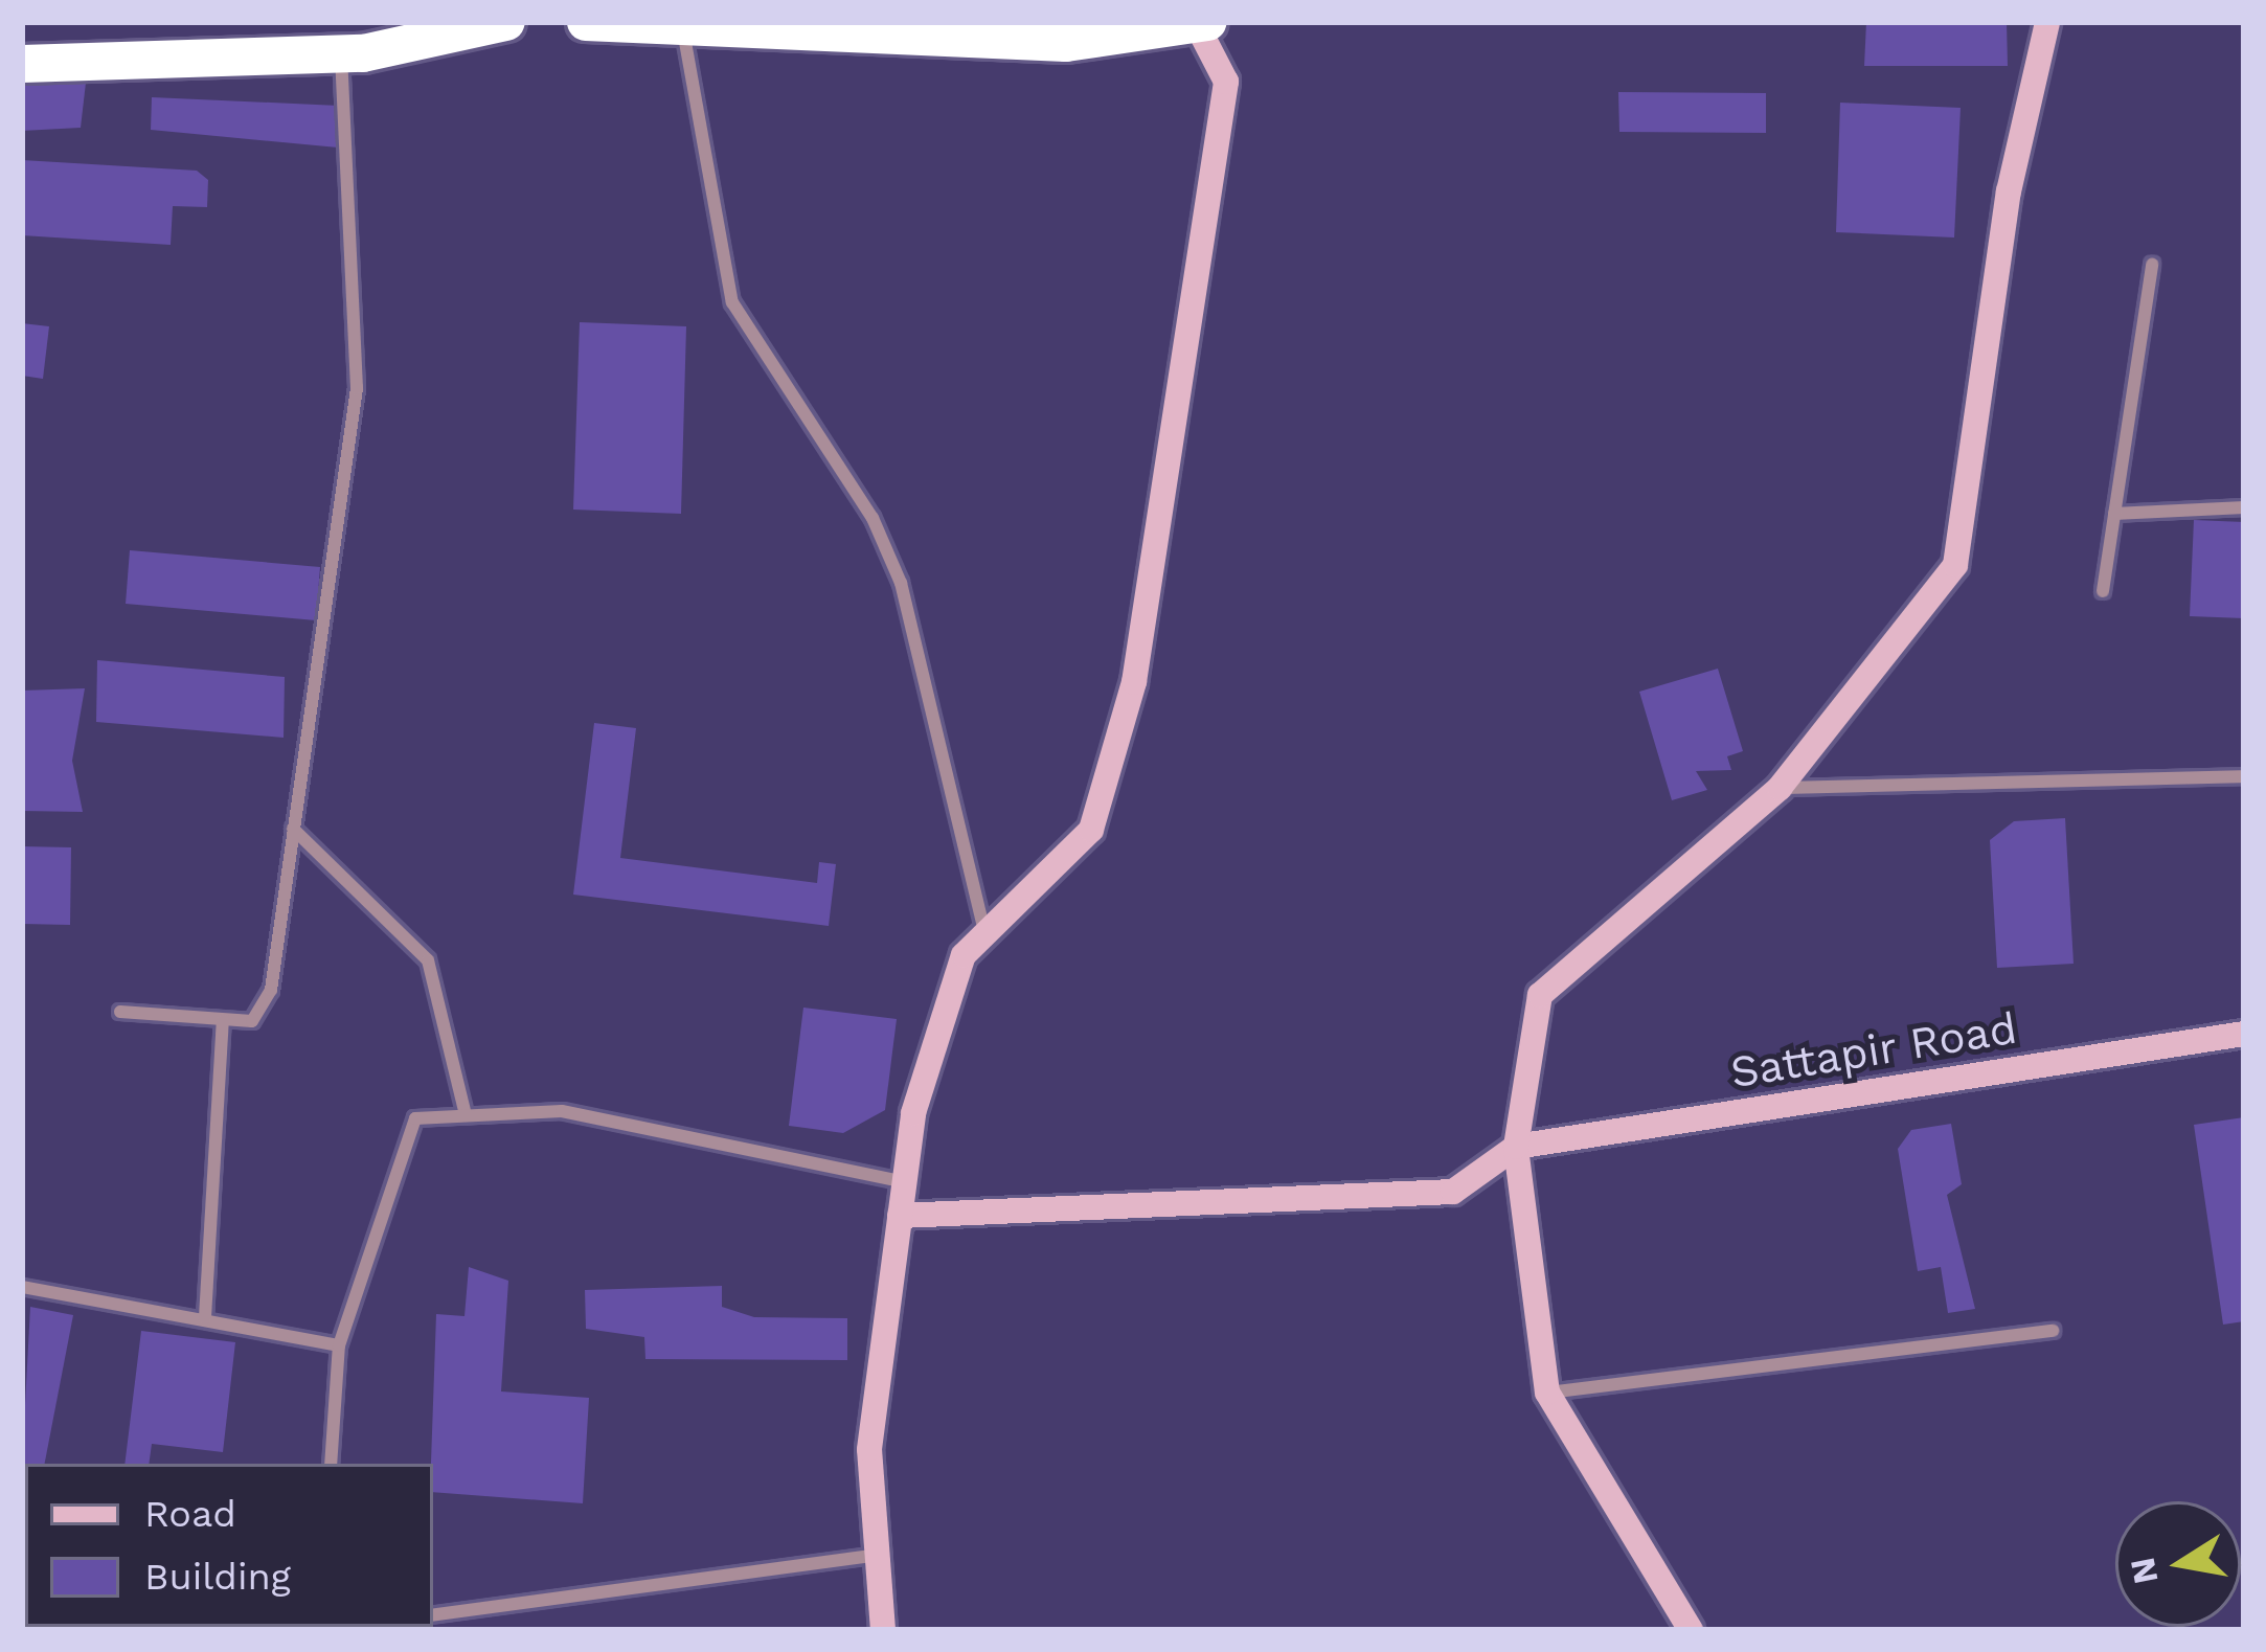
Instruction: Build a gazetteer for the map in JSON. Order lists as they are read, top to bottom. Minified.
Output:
{"streets":{"street":["Sattapir Road"]},"legend":["Road","Building"],"north":"left"}
